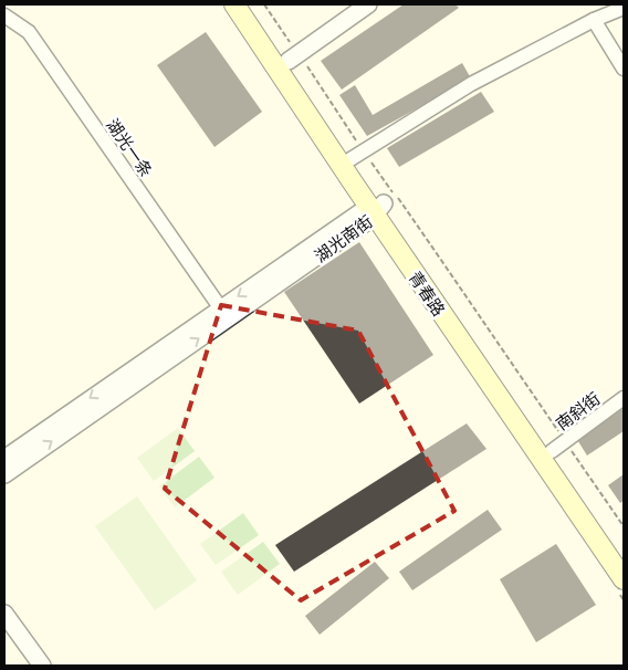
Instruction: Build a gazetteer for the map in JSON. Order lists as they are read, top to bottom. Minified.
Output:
{"streets":{"main road":["青春路"],"street":["湖光一条","湖光南街","南斜街"]},"crossings":[["湖光一条","湖光南街"],["湖光南街","青春路"],["青春路","南斜街"]]}
